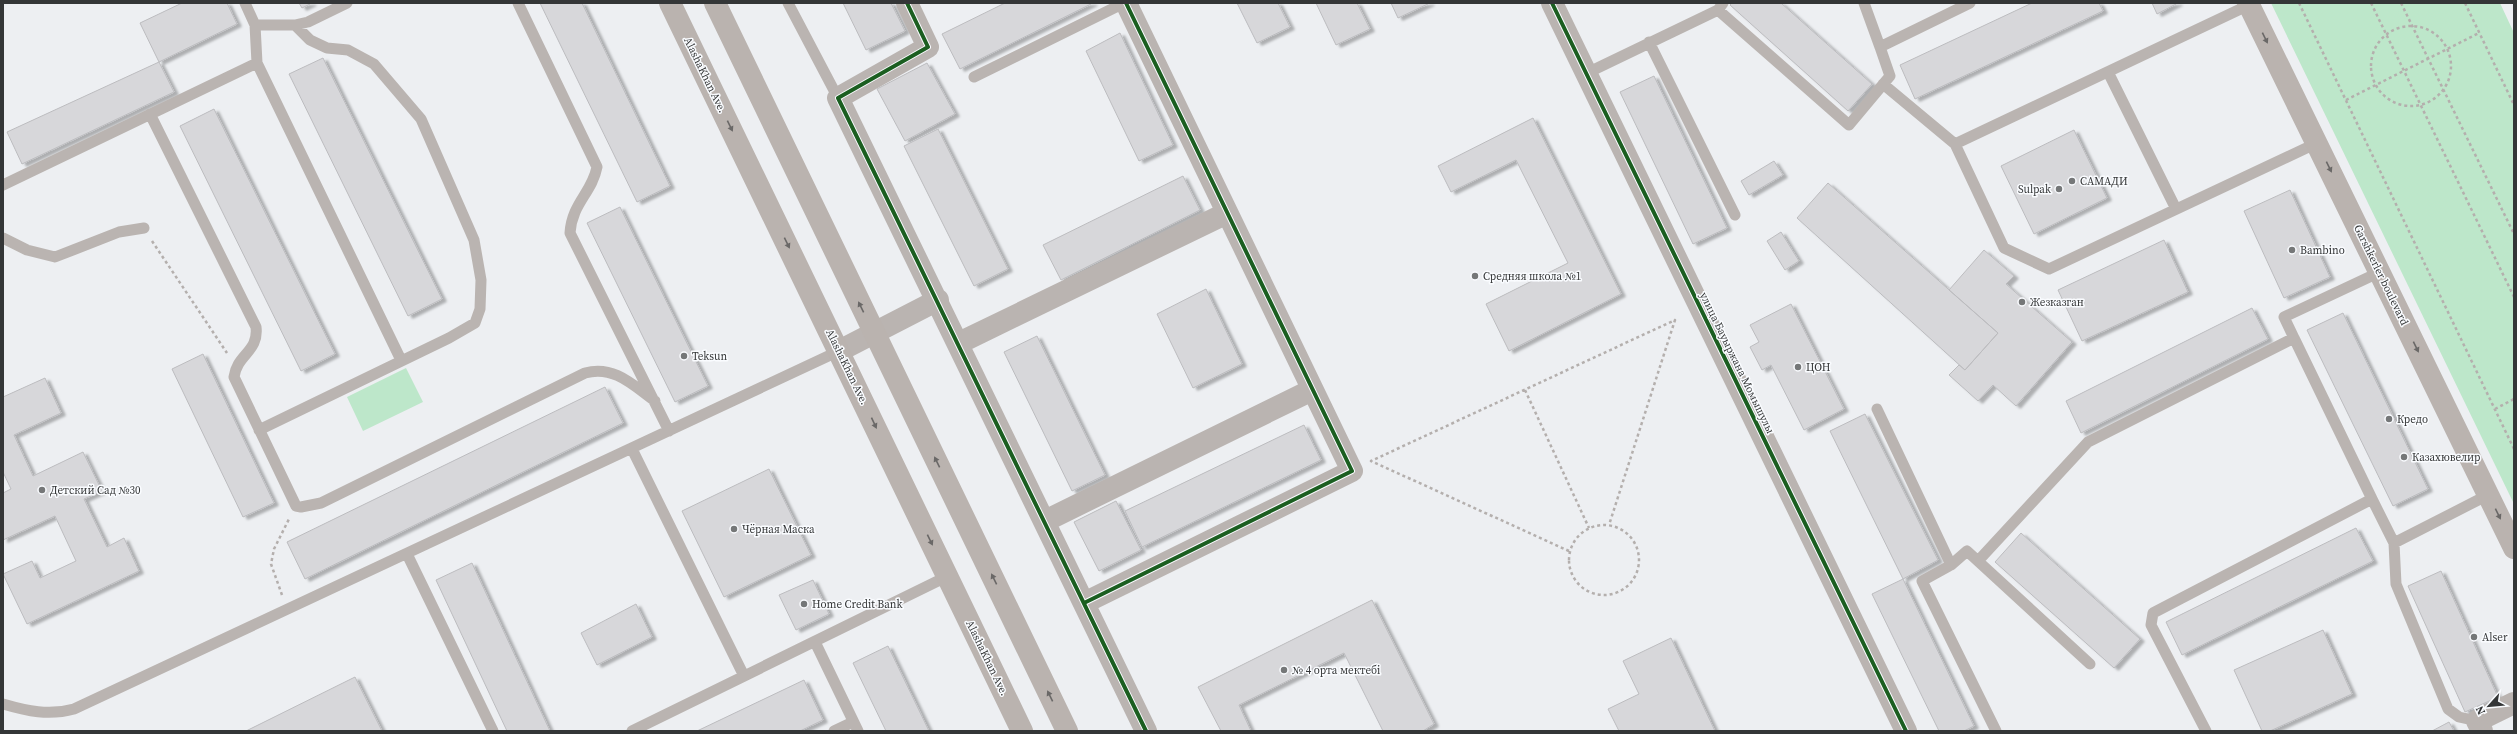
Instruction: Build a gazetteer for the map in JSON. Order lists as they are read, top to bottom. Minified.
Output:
{"streets":{"main road":["AlashaKhan Ave.","Garshkerler boulevard"],"street":["улица Бауыржана Момышулы"]},"one_way":["Garshkerler boulevard"],"places":["САМАДИ","Sulpak","Bambino","Средняя школа №1","Жезказган","Teksun","ЦОН","Кредо","Казахювелир","Детский Сад №30","Чёрная Маска","Home Credit Bank","Alser","№ 4 орта мектебі"],"north":"bottom left"}
